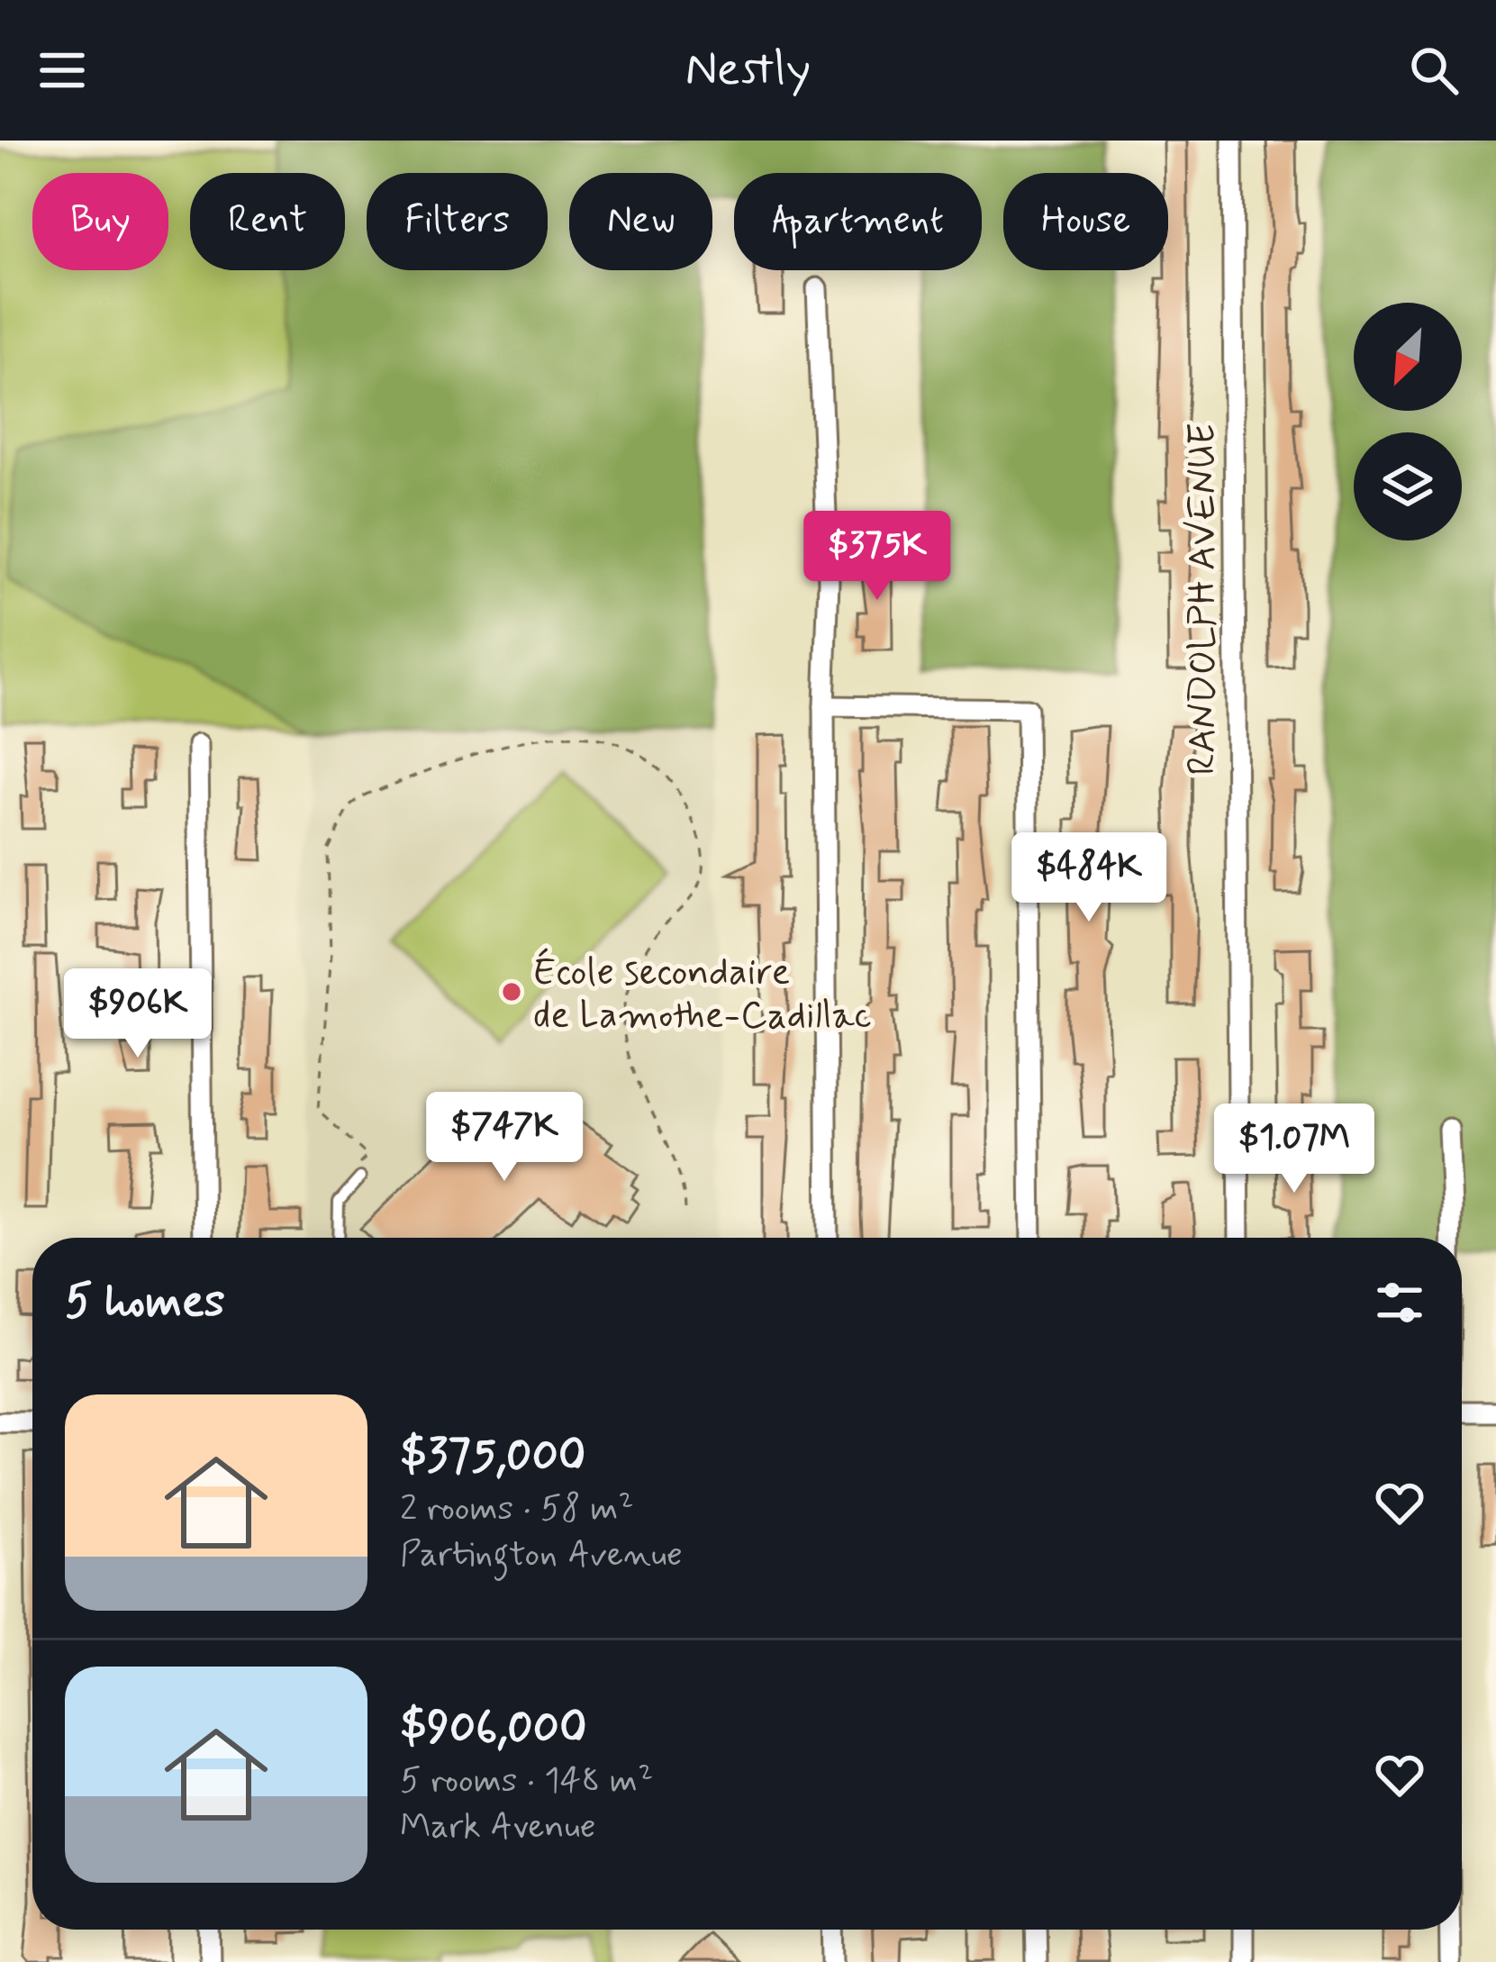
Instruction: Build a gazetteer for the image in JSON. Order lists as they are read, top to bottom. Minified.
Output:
{"streets":{"street":["RANDOLPH AVENUE"]},"places":["École secondaire de Lamothe-Cadillac"],"north":"bottom left","page":{"header":"Nestly","chip":["Buy","Rent","Filters","New","Apartment","House"],"price":["$375K","$484K","$906K","$747K","$1.07M"],"heading":"5 homes","list":[{"name":"$375,000","note":"2 rooms · 58 m² · Partington Avenue"},{"name":"$906,000","note":"5 rooms · 148 m² · Mark Avenue"}]}}
